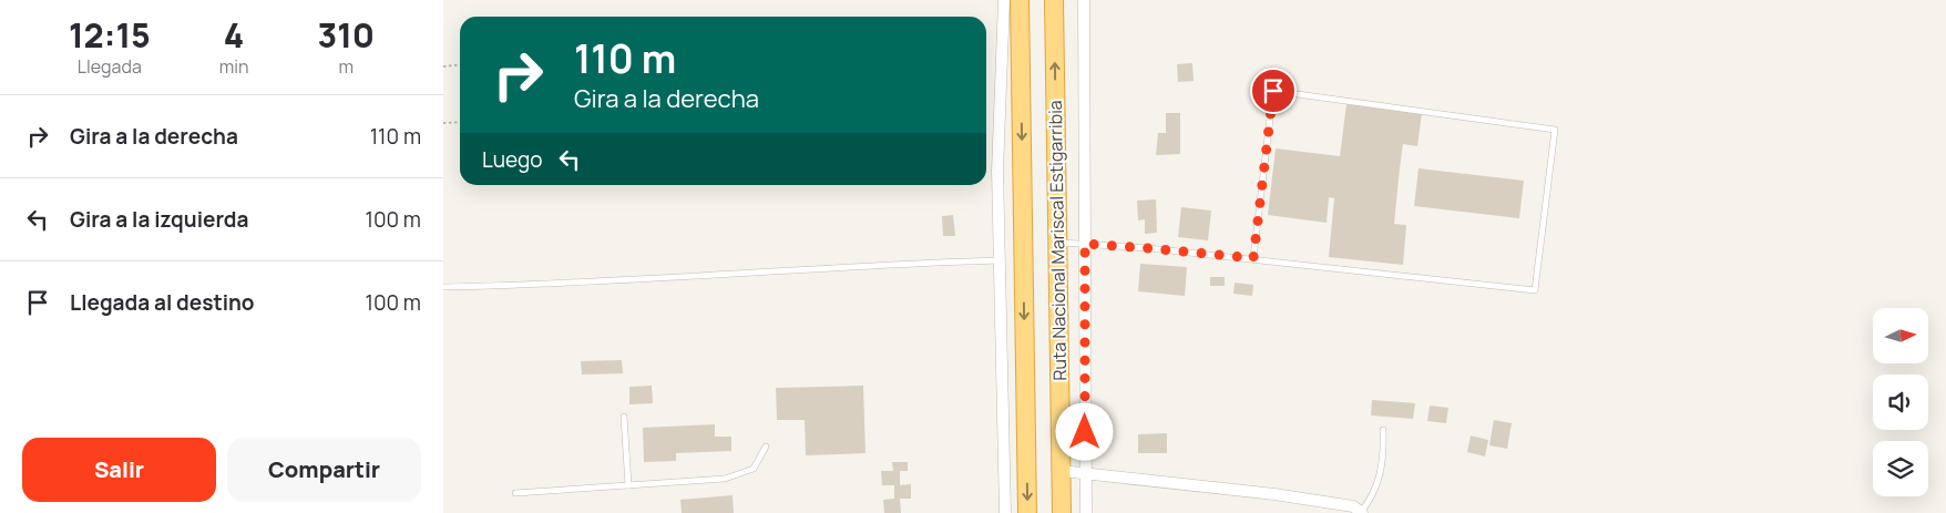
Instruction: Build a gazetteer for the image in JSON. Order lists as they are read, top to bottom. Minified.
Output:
{"streets":{"highway":["Ruta Nacional Mariscal Estigarribia"]},"north":"right","page":{"eta":["12:15","Llegada","4","min","310","m"],"turn":["110 m","Gira a la derecha"],"list":[{"name":"Gira a la derecha","value":"110 m"},{"name":"Gira a la izquierda","value":"100 m"},{"name":"Llegada al destino","value":"100 m"}],"then":"Luego","buttons":["Salir","Compartir"]}}
